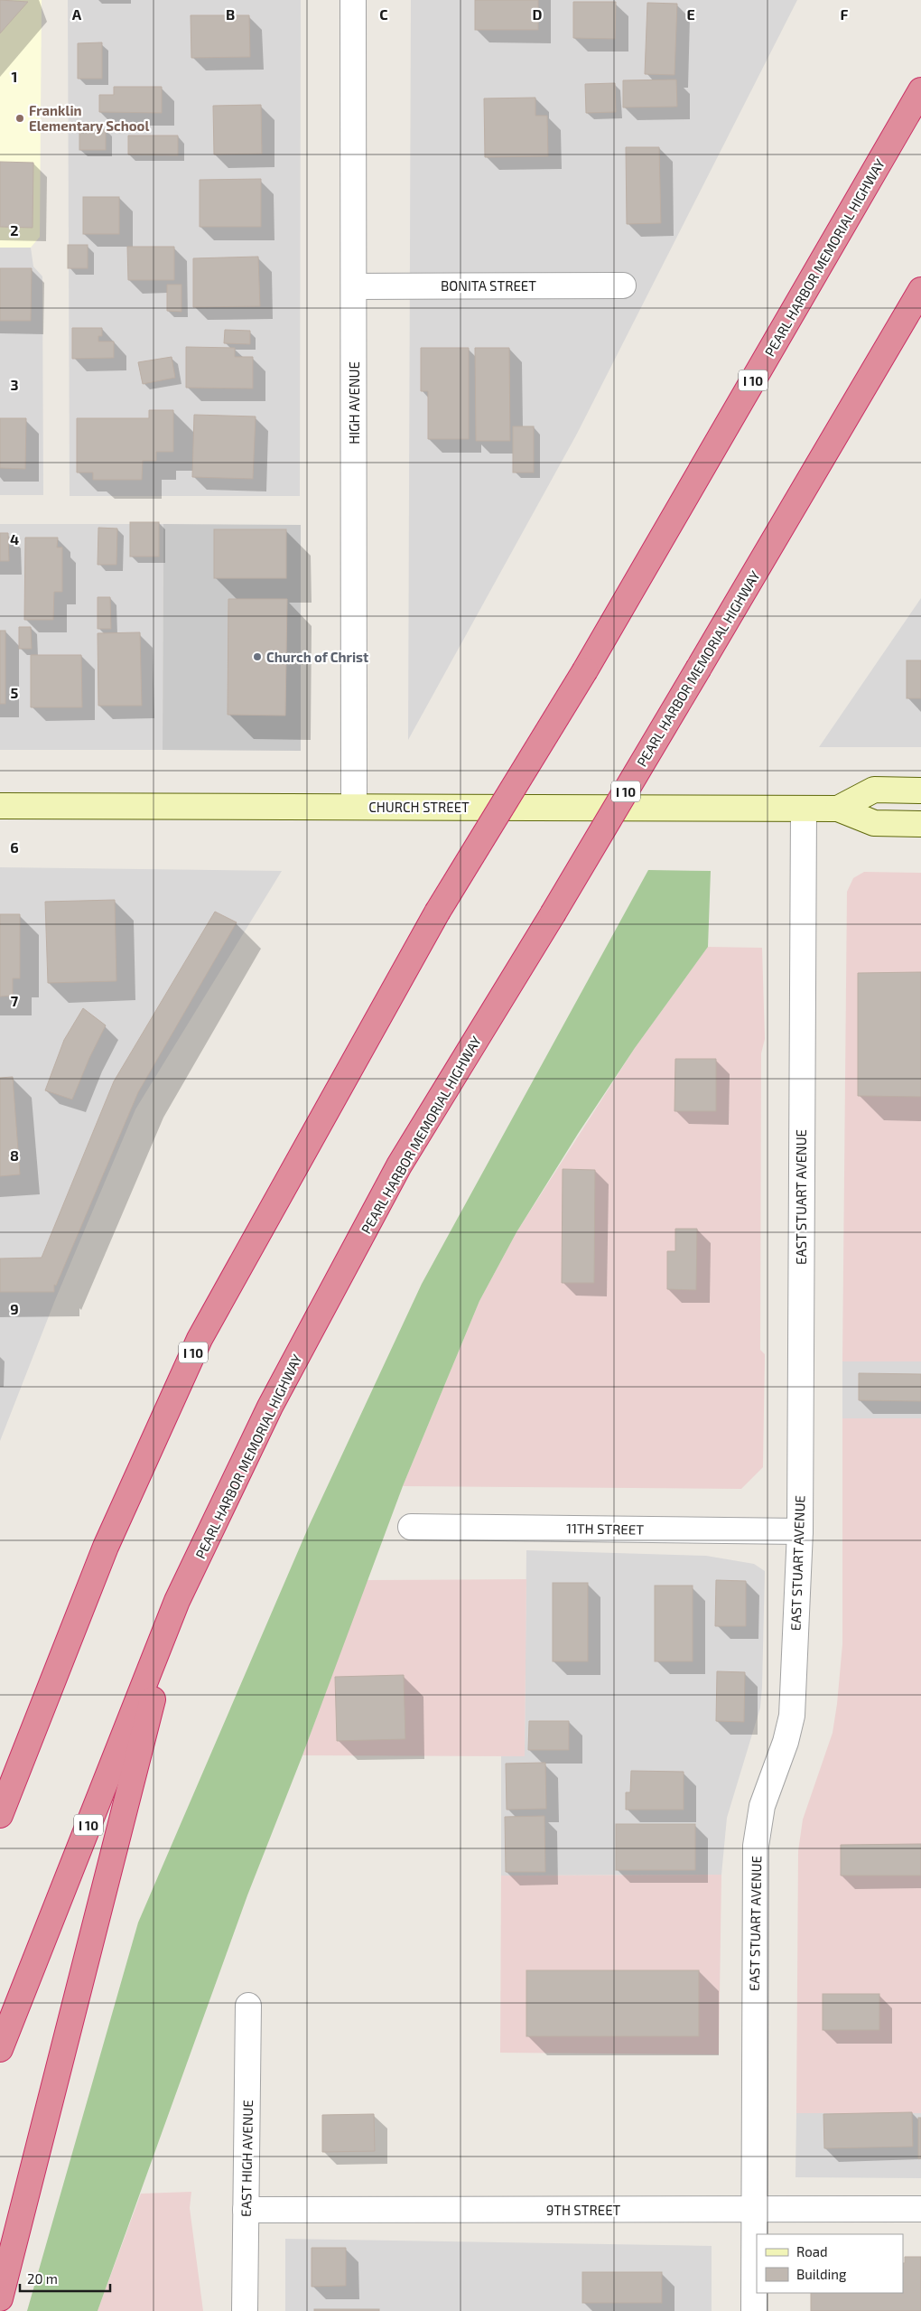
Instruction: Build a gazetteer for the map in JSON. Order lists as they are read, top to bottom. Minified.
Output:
{"streets":{"highway":["PEARL HARBOR MEMORIAL HIGHWAY","I 10"],"street":["BONITA STREET","HIGH AVENUE","CHURCH STREET","EAST STUART AVENUE","11TH STREET","EAST HIGH AVENUE","9TH STREET"]},"crossings":[["BONITA STREET","HIGH AVENUE"],["HIGH AVENUE","CHURCH STREET"],["CHURCH STREET","EAST STUART AVENUE"],["EAST STUART AVENUE","11TH STREET"],["EAST STUART AVENUE","9TH STREET"],["EAST HIGH AVENUE","9TH STREET"]],"places":["Franklin Elementary School","Church of Christ"],"legend":["Road","Building"],"scale_bar":"20 m","grid":{"columns":["A","B","C","D","E","F"],"rows":["1","2","3","4","5","6","7","8","9"]}}
